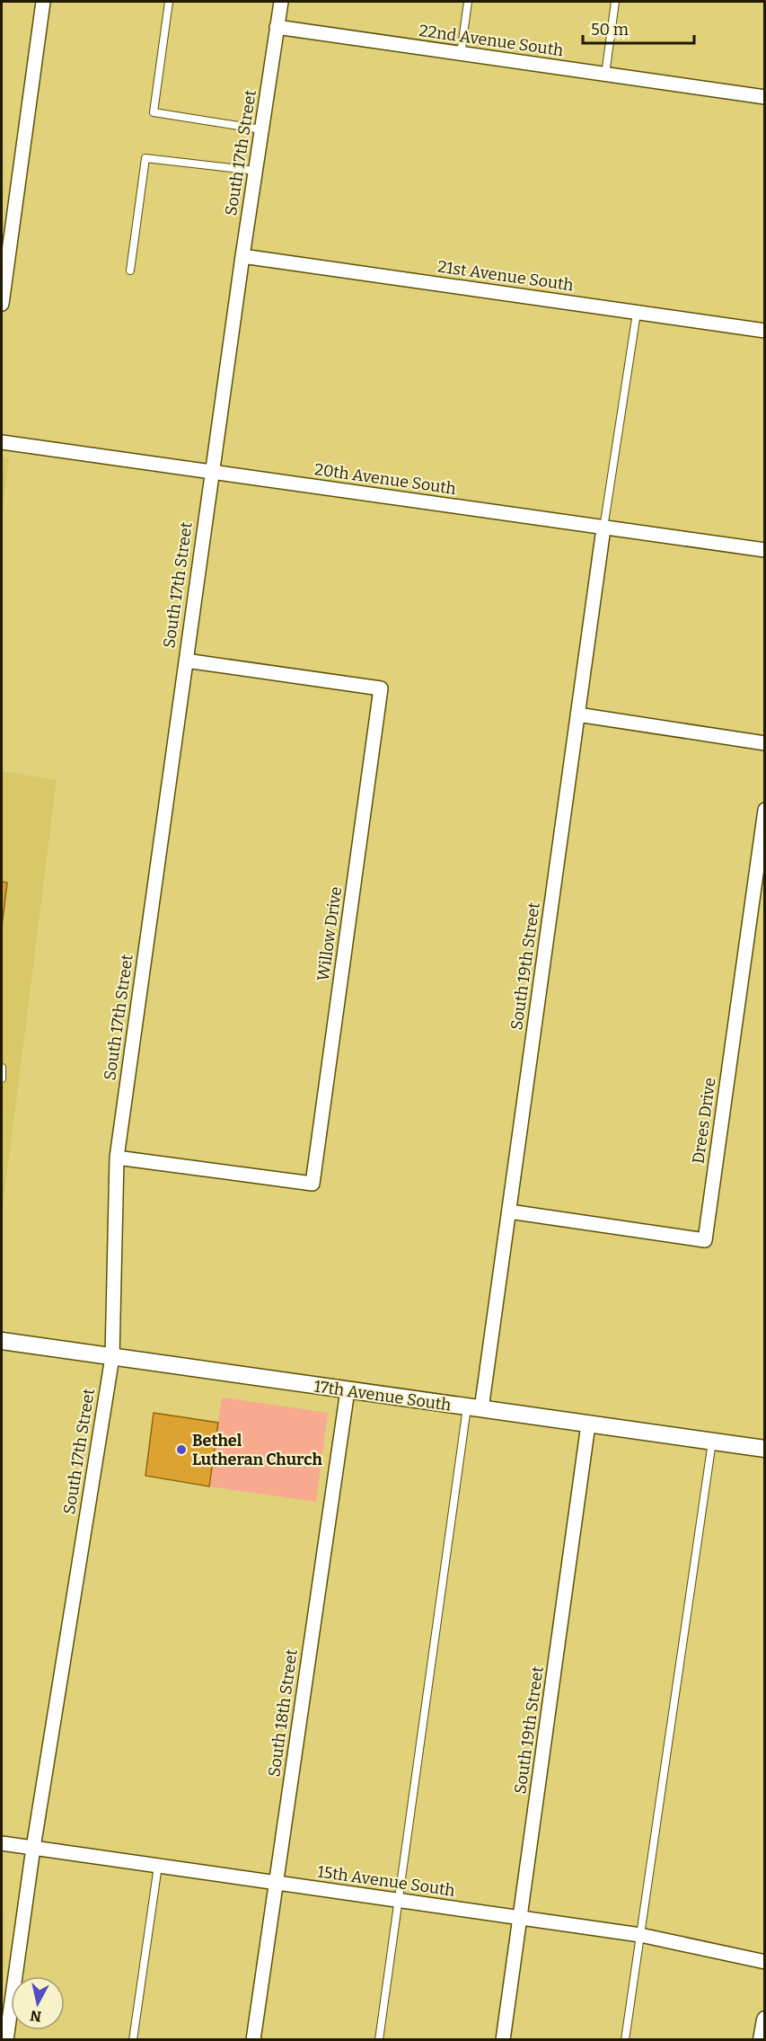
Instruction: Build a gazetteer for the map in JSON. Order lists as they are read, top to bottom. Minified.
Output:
{"streets":{"street":["22nd Avenue South","South 17th Street","21st Avenue South","20th Avenue South","Willow Drive","South 19th Street","Drees Drive","17th Avenue South","South 18th Street","15th Avenue South"]},"crossings":[["22nd Avenue South","South 17th Street"],["South 17th Street","21st Avenue South"],["South 17th Street","20th Avenue South"],["South 17th Street","Willow Drive"],["South 17th Street","17th Avenue South"],["South 17th Street","15th Avenue South"],["20th Avenue South","South 19th Street"],["South 19th Street","Drees Drive"],["South 19th Street","17th Avenue South"],["South 19th Street","15th Avenue South"],["17th Avenue South","South 18th Street"],["South 18th Street","15th Avenue South"]],"places":["Bethel Lutheran Church"],"scale_bar":"50 m","north":"bottom"}
